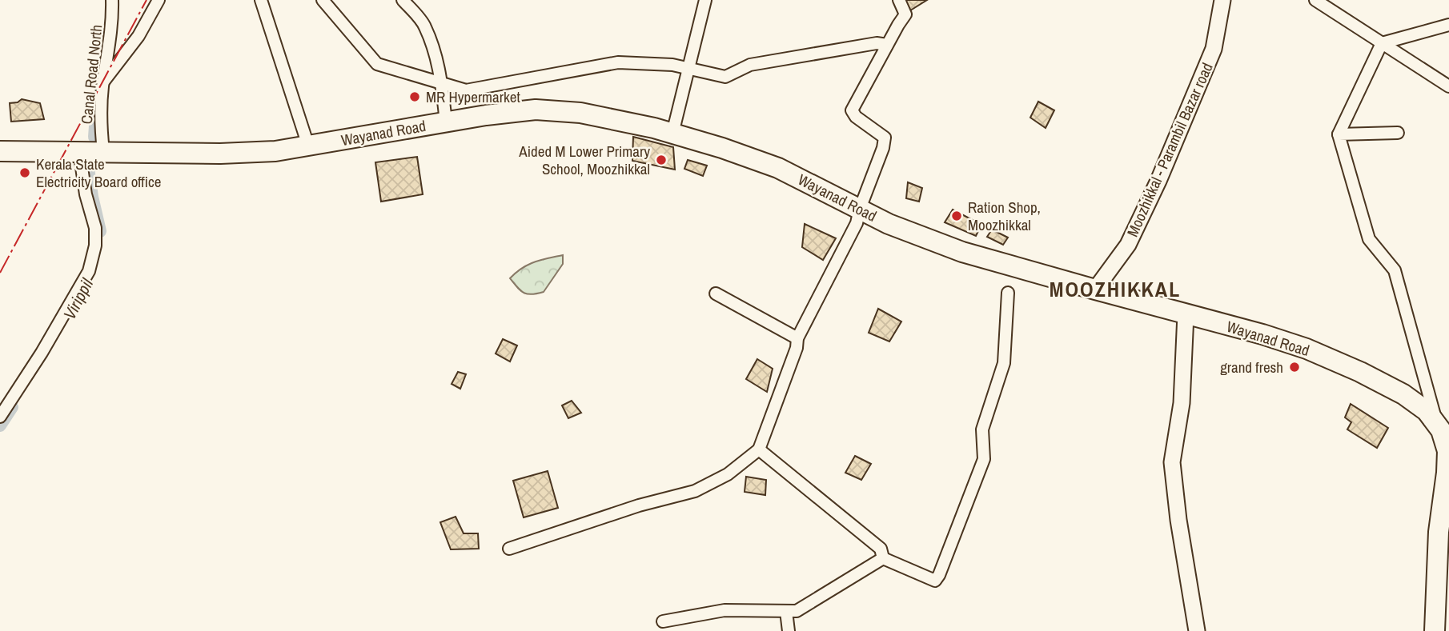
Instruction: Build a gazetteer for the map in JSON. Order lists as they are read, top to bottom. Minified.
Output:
{"streets":{"highway":["Wayanad Road"],"main road":["Moozhikkal - Parambil Bazar road"],"street":["Canal Road North"]},"crossings":[["Canal Road North","Wayanad Road"],["Wayanad Road","Moozhikkal - Parambil Bazar road"]],"districts":["MOOZHIKKAL"],"water":["Virippil"],"places":["MR Hypermarket","Aided M Lower Primary School, Moozhikkal","Kerala State Electricity Board office","Ration Shop, Moozhikkal","grand fresh"]}
